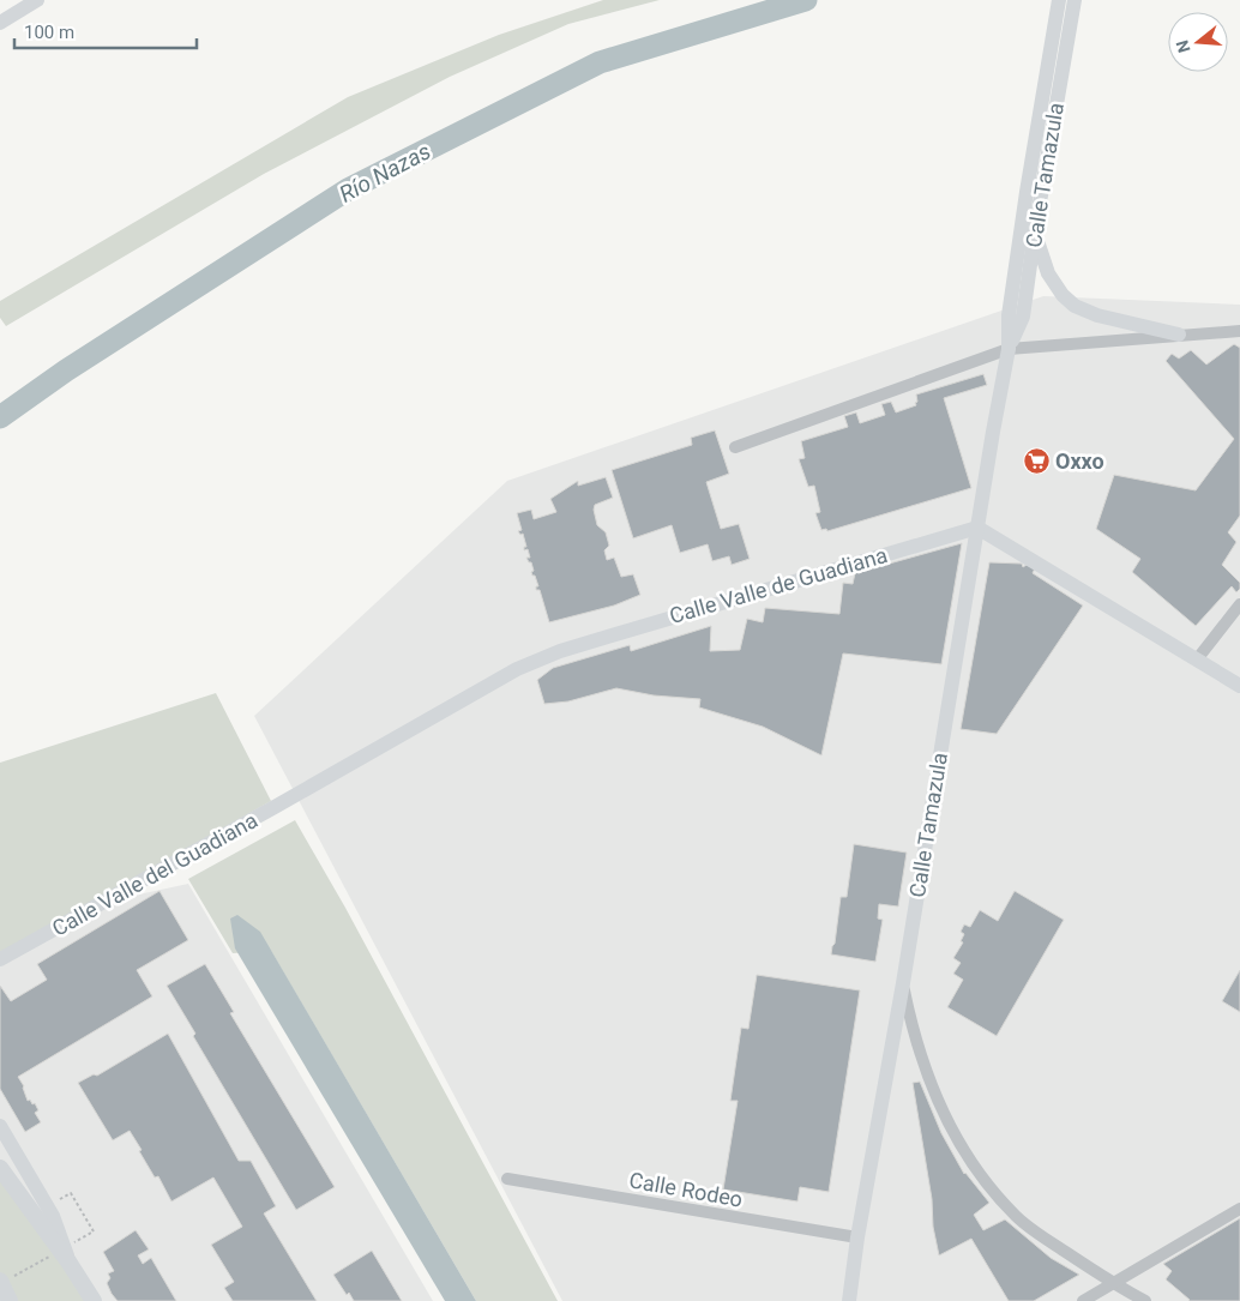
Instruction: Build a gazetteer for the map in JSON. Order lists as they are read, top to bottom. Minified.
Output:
{"streets":{"main road":["Calle Tamazula","Calle Valle de Guadiana","Calle Valle del Guadiana"],"street":["Calle Rodeo"]},"crossings":[["Calle Tamazula","Calle Valle de Guadiana"],["Calle Tamazula","Calle Rodeo"],["Calle Valle de Guadiana","Calle Valle del Guadiana"]],"water":["Río Nazas"],"places":{"supermarket":["Oxxo"]},"scale_bar":"100 m","north":"left"}
